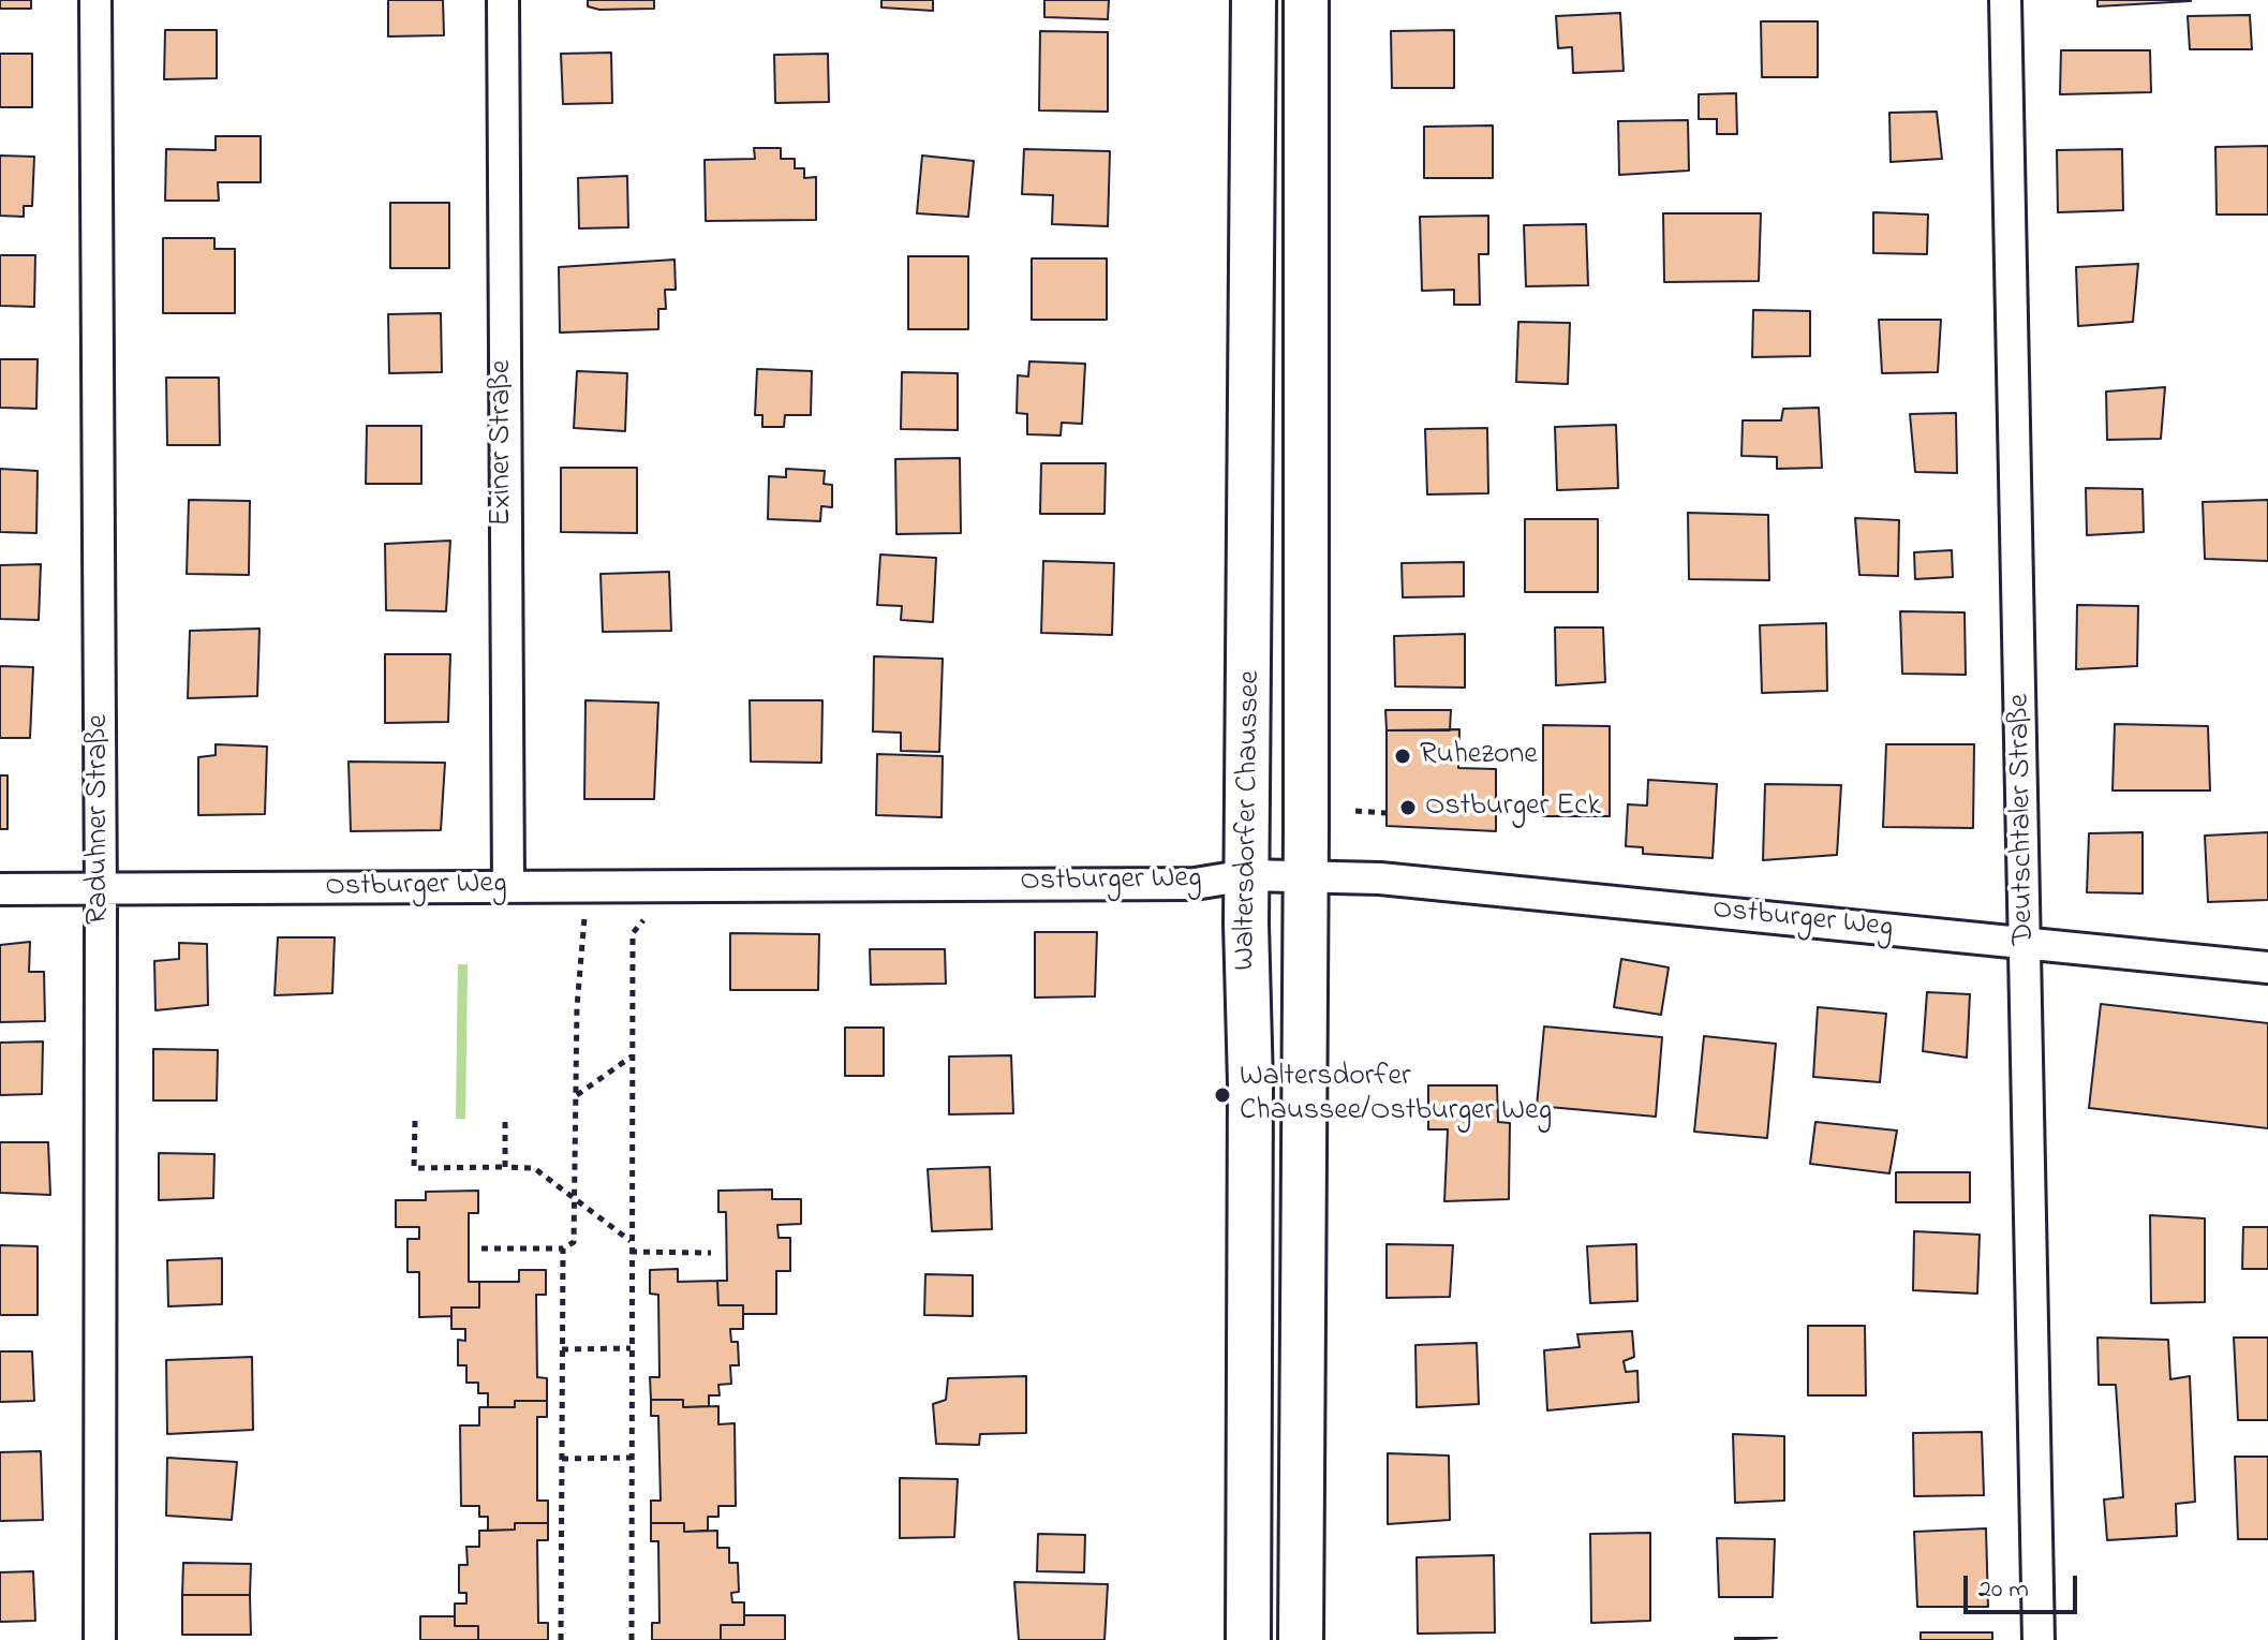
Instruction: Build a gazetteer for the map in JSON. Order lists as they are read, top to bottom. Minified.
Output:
{"streets":{"main road":["Waltersdorfer Chaussee"],"street":["Exiner Straße","Raduhner Straße","Deutschtaler Straße","Ostburger Weg"]},"crossings":[["Exiner Straße","Ostburger Weg"],["Raduhner Straße","Ostburger Weg"],["Deutschtaler Straße","Ostburger Weg"],["Waltersdorfer Chaussee","Ostburger Weg"]],"places":["Ruhezone","Ostburger Eck","Waltersdorfer Chaussee/Ostburger Weg"],"scale_bar":"20 m"}
